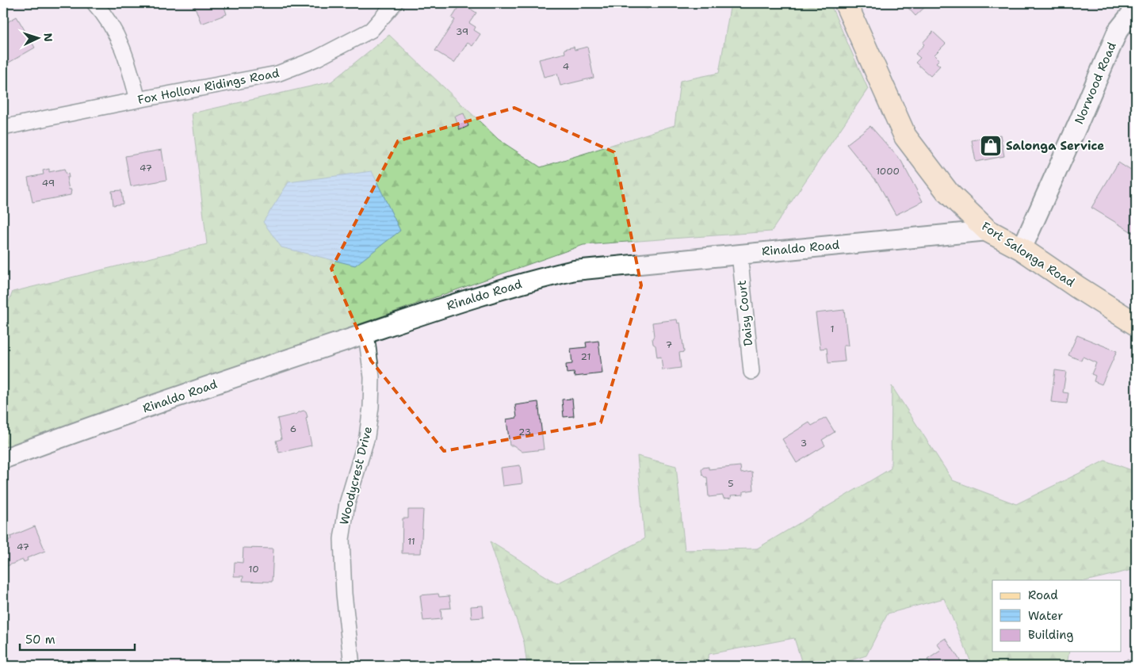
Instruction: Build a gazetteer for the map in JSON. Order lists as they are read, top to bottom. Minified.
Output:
{"streets":{"main road":["Fort Salonga Road"],"street":["Norwood Road","Fox Hollow Ridings Road","Rinaldo Road","Daisy Court","Woodycrest Drive"]},"crossings":[["Norwood Road","Fort Salonga Road"],["Rinaldo Road","Fort Salonga Road"],["Rinaldo Road","Daisy Court"],["Rinaldo Road","Woodycrest Drive"]],"places":{"shop":["Salonga Service"]},"house_numbers":["39","4","47","1000","49","1","7","21","6","23","3","5","11","47","10"],"legend":["Road","Water","Building"],"scale_bar":"50 m","north":"right"}
